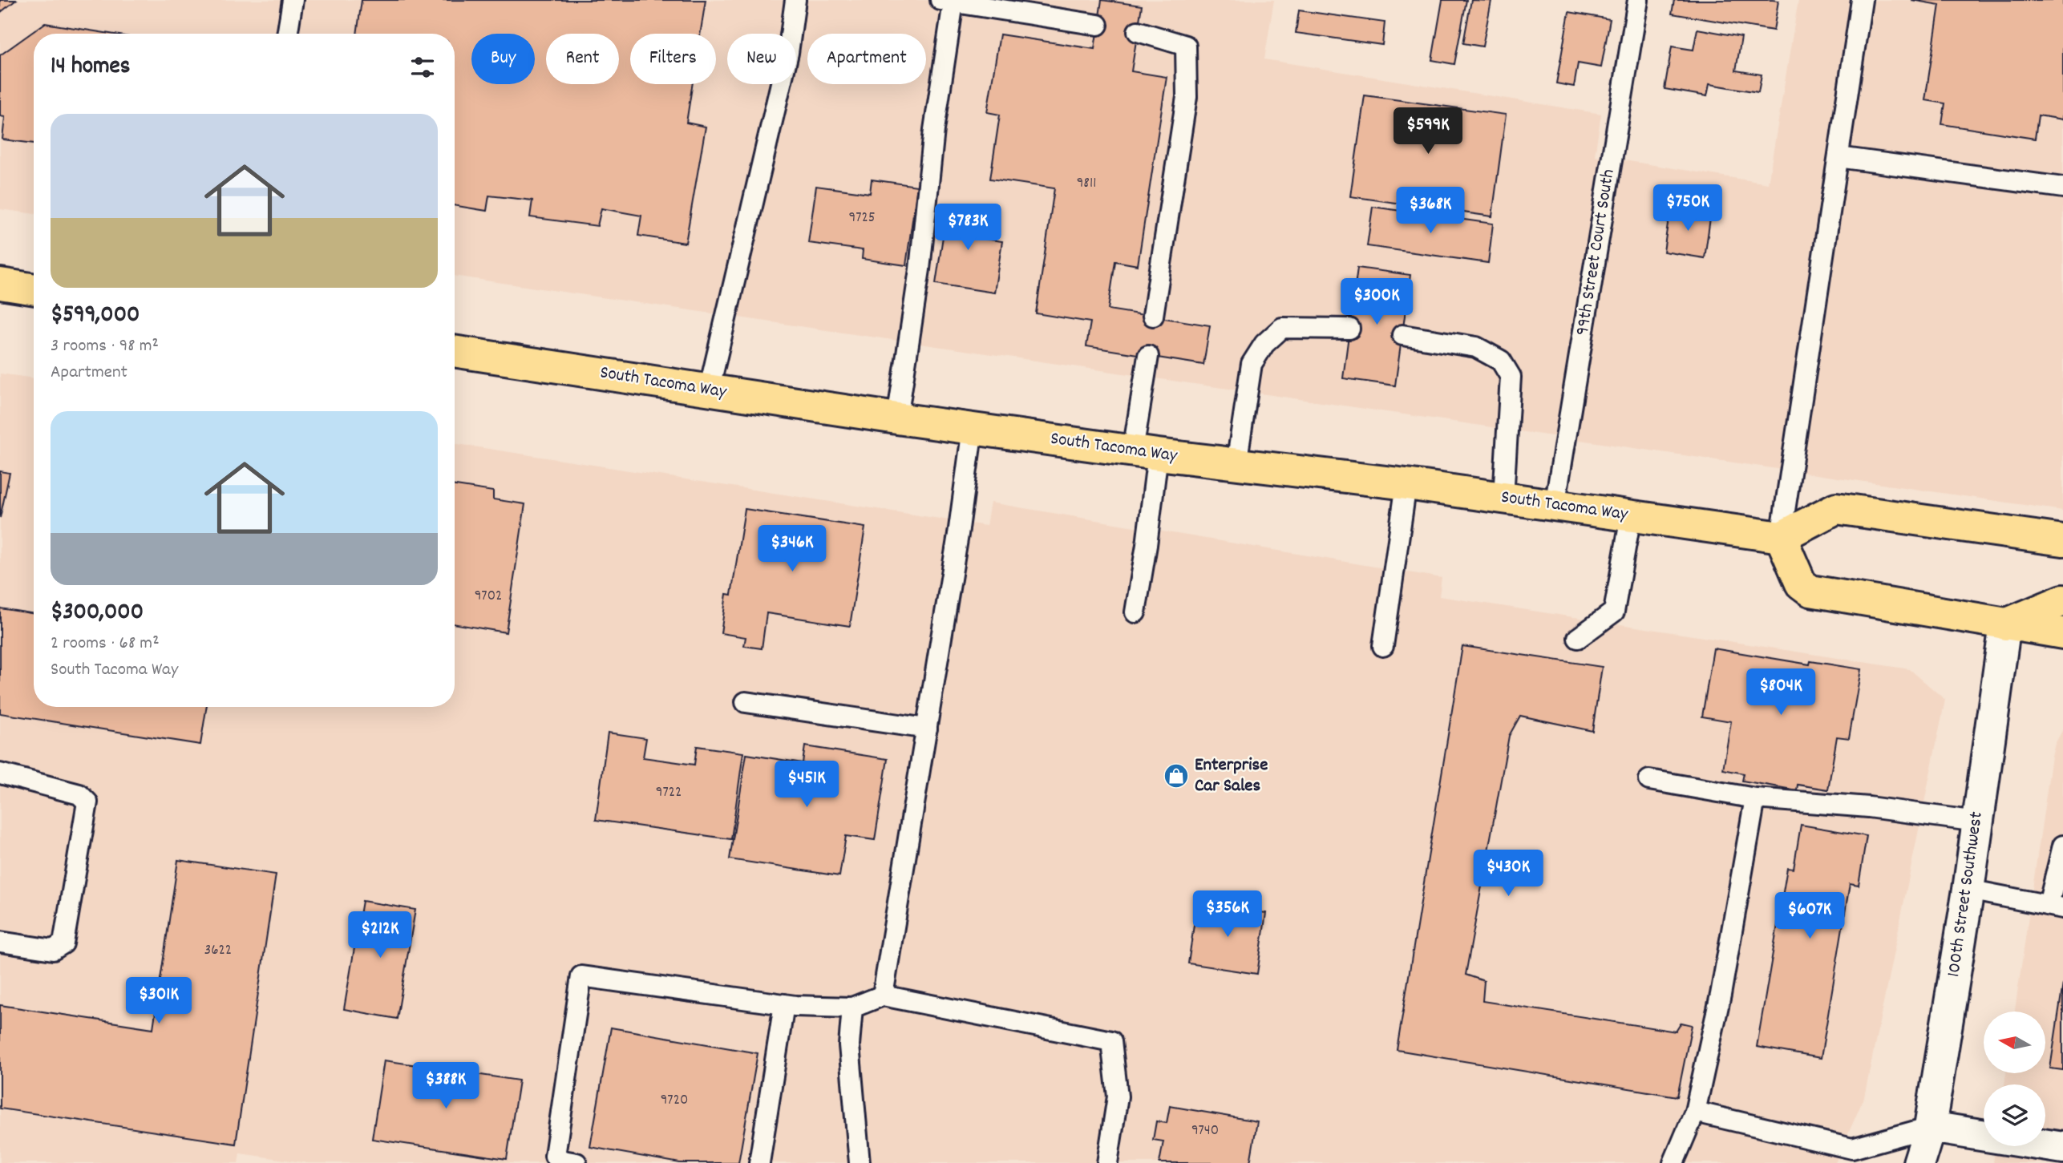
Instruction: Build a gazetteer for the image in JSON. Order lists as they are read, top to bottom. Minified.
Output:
{"streets":{"main road":["South Tacoma Way","100th Street Southwest"],"lane":["99th Street Court South"]},"crossings":[["99th Street Court South","South Tacoma Way"]],"places":{"shop":["Enterprise Car Sales"]},"house_numbers":["9811","9725","9702","9722","3622","9720","9740"],"north":"left","page":{"chip":["Buy","Rent","Filters","New","Apartment"],"heading":"14 homes","list":[{"name":"$599,000","note":"3 rooms · 98 m² · Apartment"},{"name":"$300,000","note":"2 rooms · 68 m² · South Tacoma Way"}],"price":["$599K","$750K","$368K","$783K","$300K","$346K","$804K","$451K","$430K","$356K","$607K","$212K","$301K","$388K"]}}
